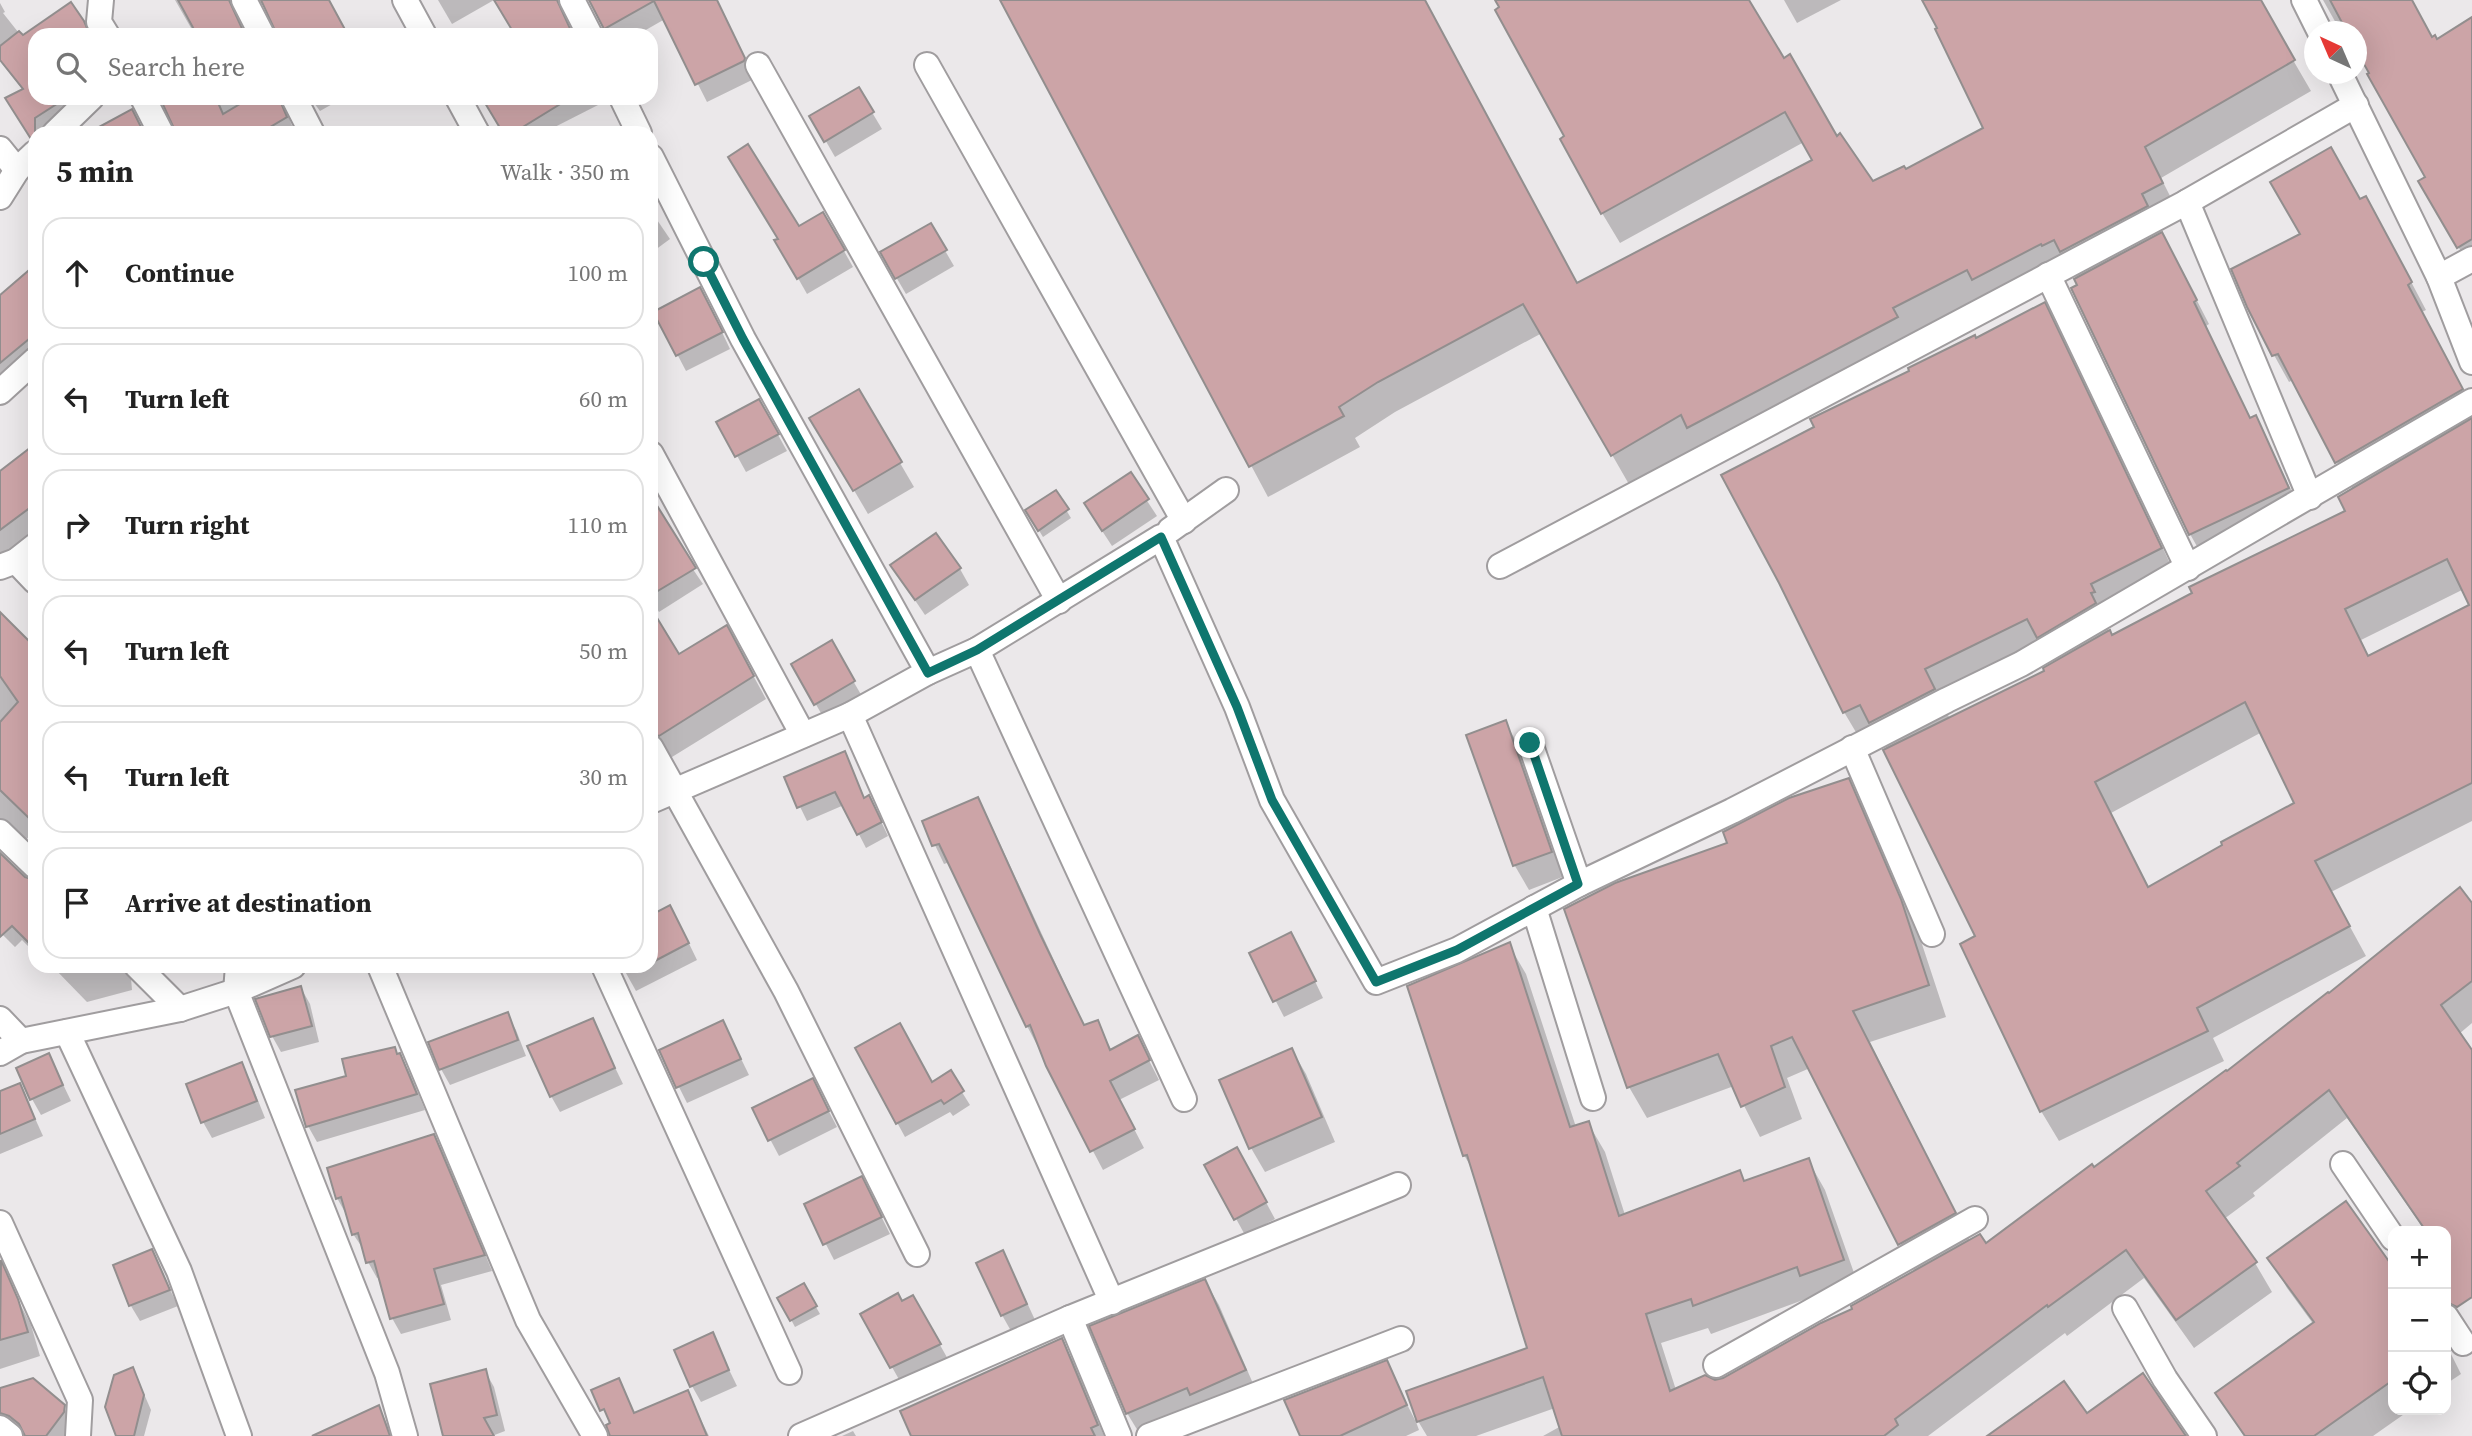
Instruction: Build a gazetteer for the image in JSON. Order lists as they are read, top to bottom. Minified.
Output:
{"north":"top left","page":{"search":"Search here","heading":["5 min","Walk · 350 m"],"list":[["Continue","100 m"],["Turn left","60 m"],["Turn right","110 m"],["Turn left","50 m"],["Turn left","30 m"],"Arrive at destination"],"map_buttons":["+","−"]}}
